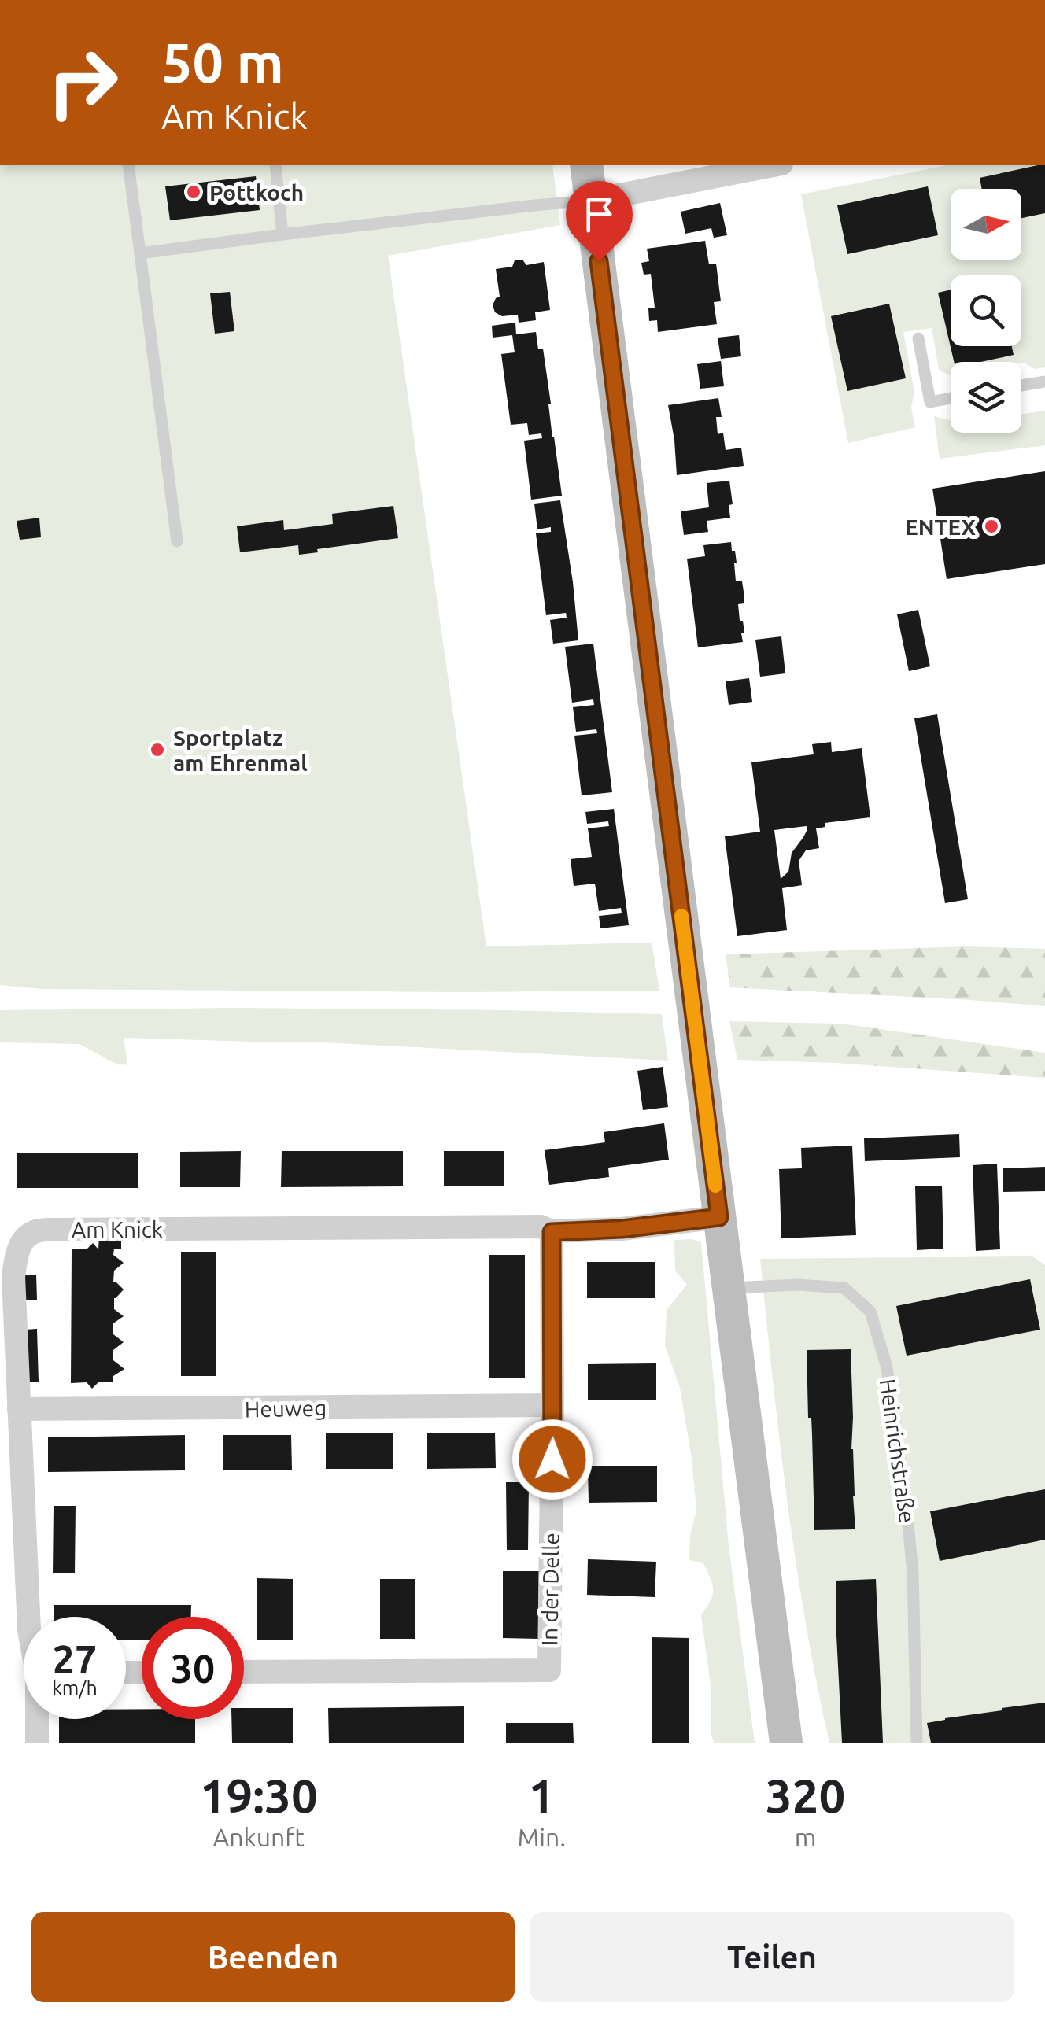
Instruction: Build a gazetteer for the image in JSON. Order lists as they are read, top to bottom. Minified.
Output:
{"streets":{"street":["Am Knick","Heuweg","In der Delle"],"lane":["Heinrichstraße"]},"crossings":[["Am Knick","Heuweg"],["Am Knick","In der Delle"],["Heuweg","In der Delle"]],"places":["Pottkoch","ENTEX","Sportplatz am Ehrenmal"],"north":"right","page":{"turn":["50 m","Am Knick"],"speed":"27 km/h","limit":"30","eta":["19:30","Ankunft","1","Min.","320","m"],"buttons":["Beenden","Teilen"]}}
